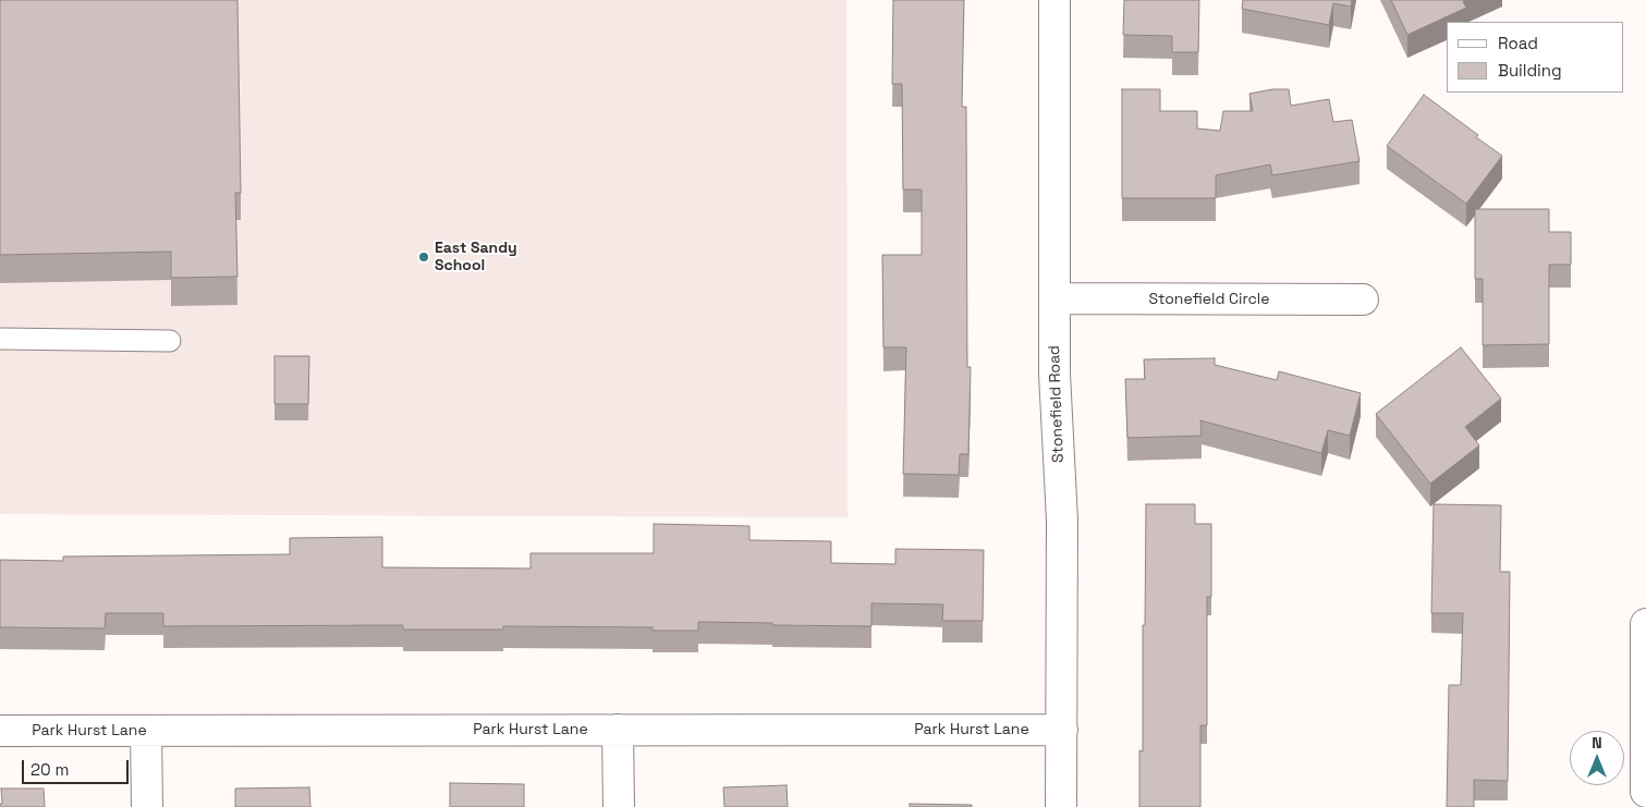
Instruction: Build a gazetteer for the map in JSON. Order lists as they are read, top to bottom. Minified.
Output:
{"streets":{"street":["Stonefield Circle","Stonefield Road","Park Hurst Lane"]},"crossings":[["Stonefield Circle","Stonefield Road"],["Stonefield Road","Park Hurst Lane"]],"places":["East Sandy School"],"legend":["Road","Building"],"scale_bar":"20 m","north":"top"}
